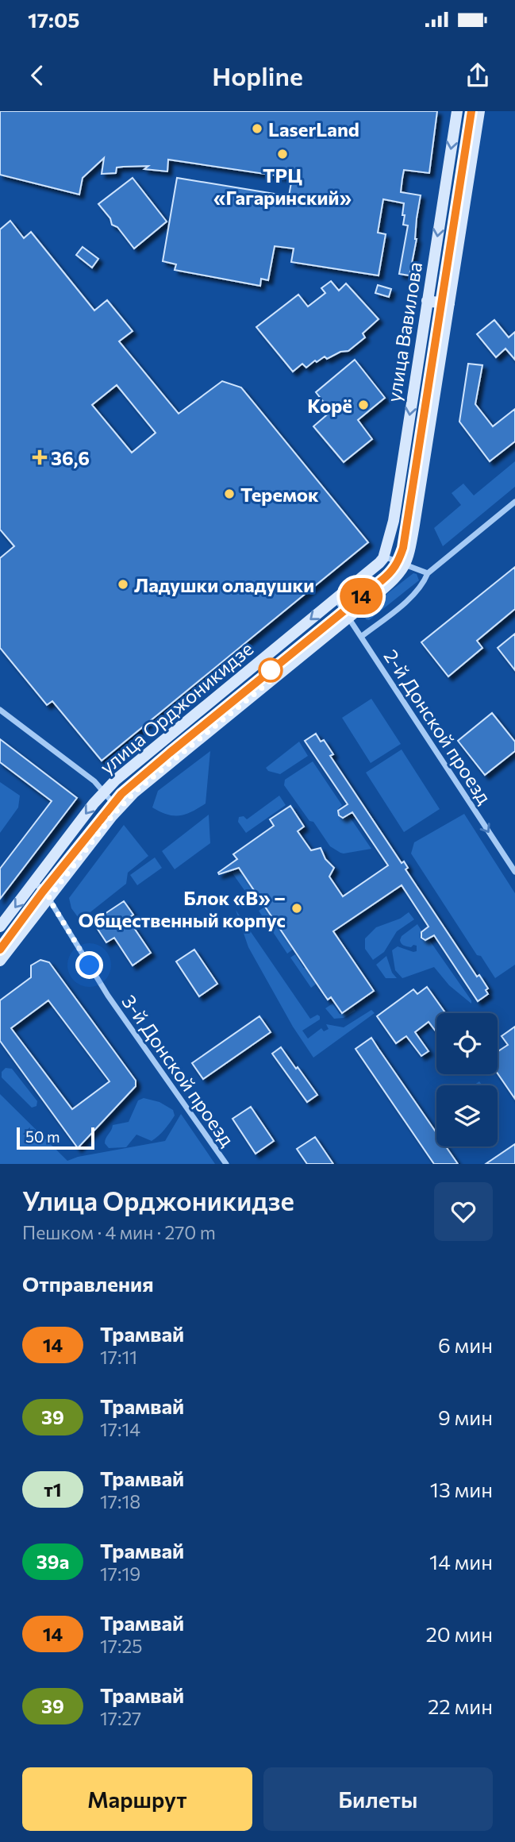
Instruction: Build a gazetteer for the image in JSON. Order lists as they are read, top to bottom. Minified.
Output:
{"streets":{"main road":["улица Вавилова","улица Орджоникидзе"],"street":["2-й Донской проезд","3-й Донской проезд"]},"crossings":[["улица Вавилова","улица Орджоникидзе"],["улица Орджоникидзе","2-й Донской проезд"],["улица Орджоникидзе","3-й Донской проезд"]],"one_way":["2-й Донской проезд"],"places":{"other":["LaserLand","ТРЦ «Гагаринский»","Корё","Теремок","Ладушки оладушки","Блок «В» – Общественный корпус"],"health":["36,6"]},"lines":["tram line 14"],"scale_bar":"50 m","page":{"status":"17:05","header":"Hopline","on_map":"14","scale":"50 m","heading":[["Улица Орджоникидзе","Пешком · 4 мин · 270 m"],"Отправления"],"list":[{"mark":"14","name":"Трамвай","note":"17:11","value":"6 мин"},{"mark":"39","name":"Трамвай","note":"17:14","value":"9 мин"},{"mark":"т1","name":"Трамвай","note":"17:18","value":"13 мин"},{"mark":"39а","name":"Трамвай","note":"17:19","value":"14 мин"},{"mark":"14","name":"Трамвай","note":"17:25","value":"20 мин"},{"mark":"39","name":"Трамвай","note":"17:27","value":"22 мин"}],"buttons":["Маршрут","Билеты"]}}
